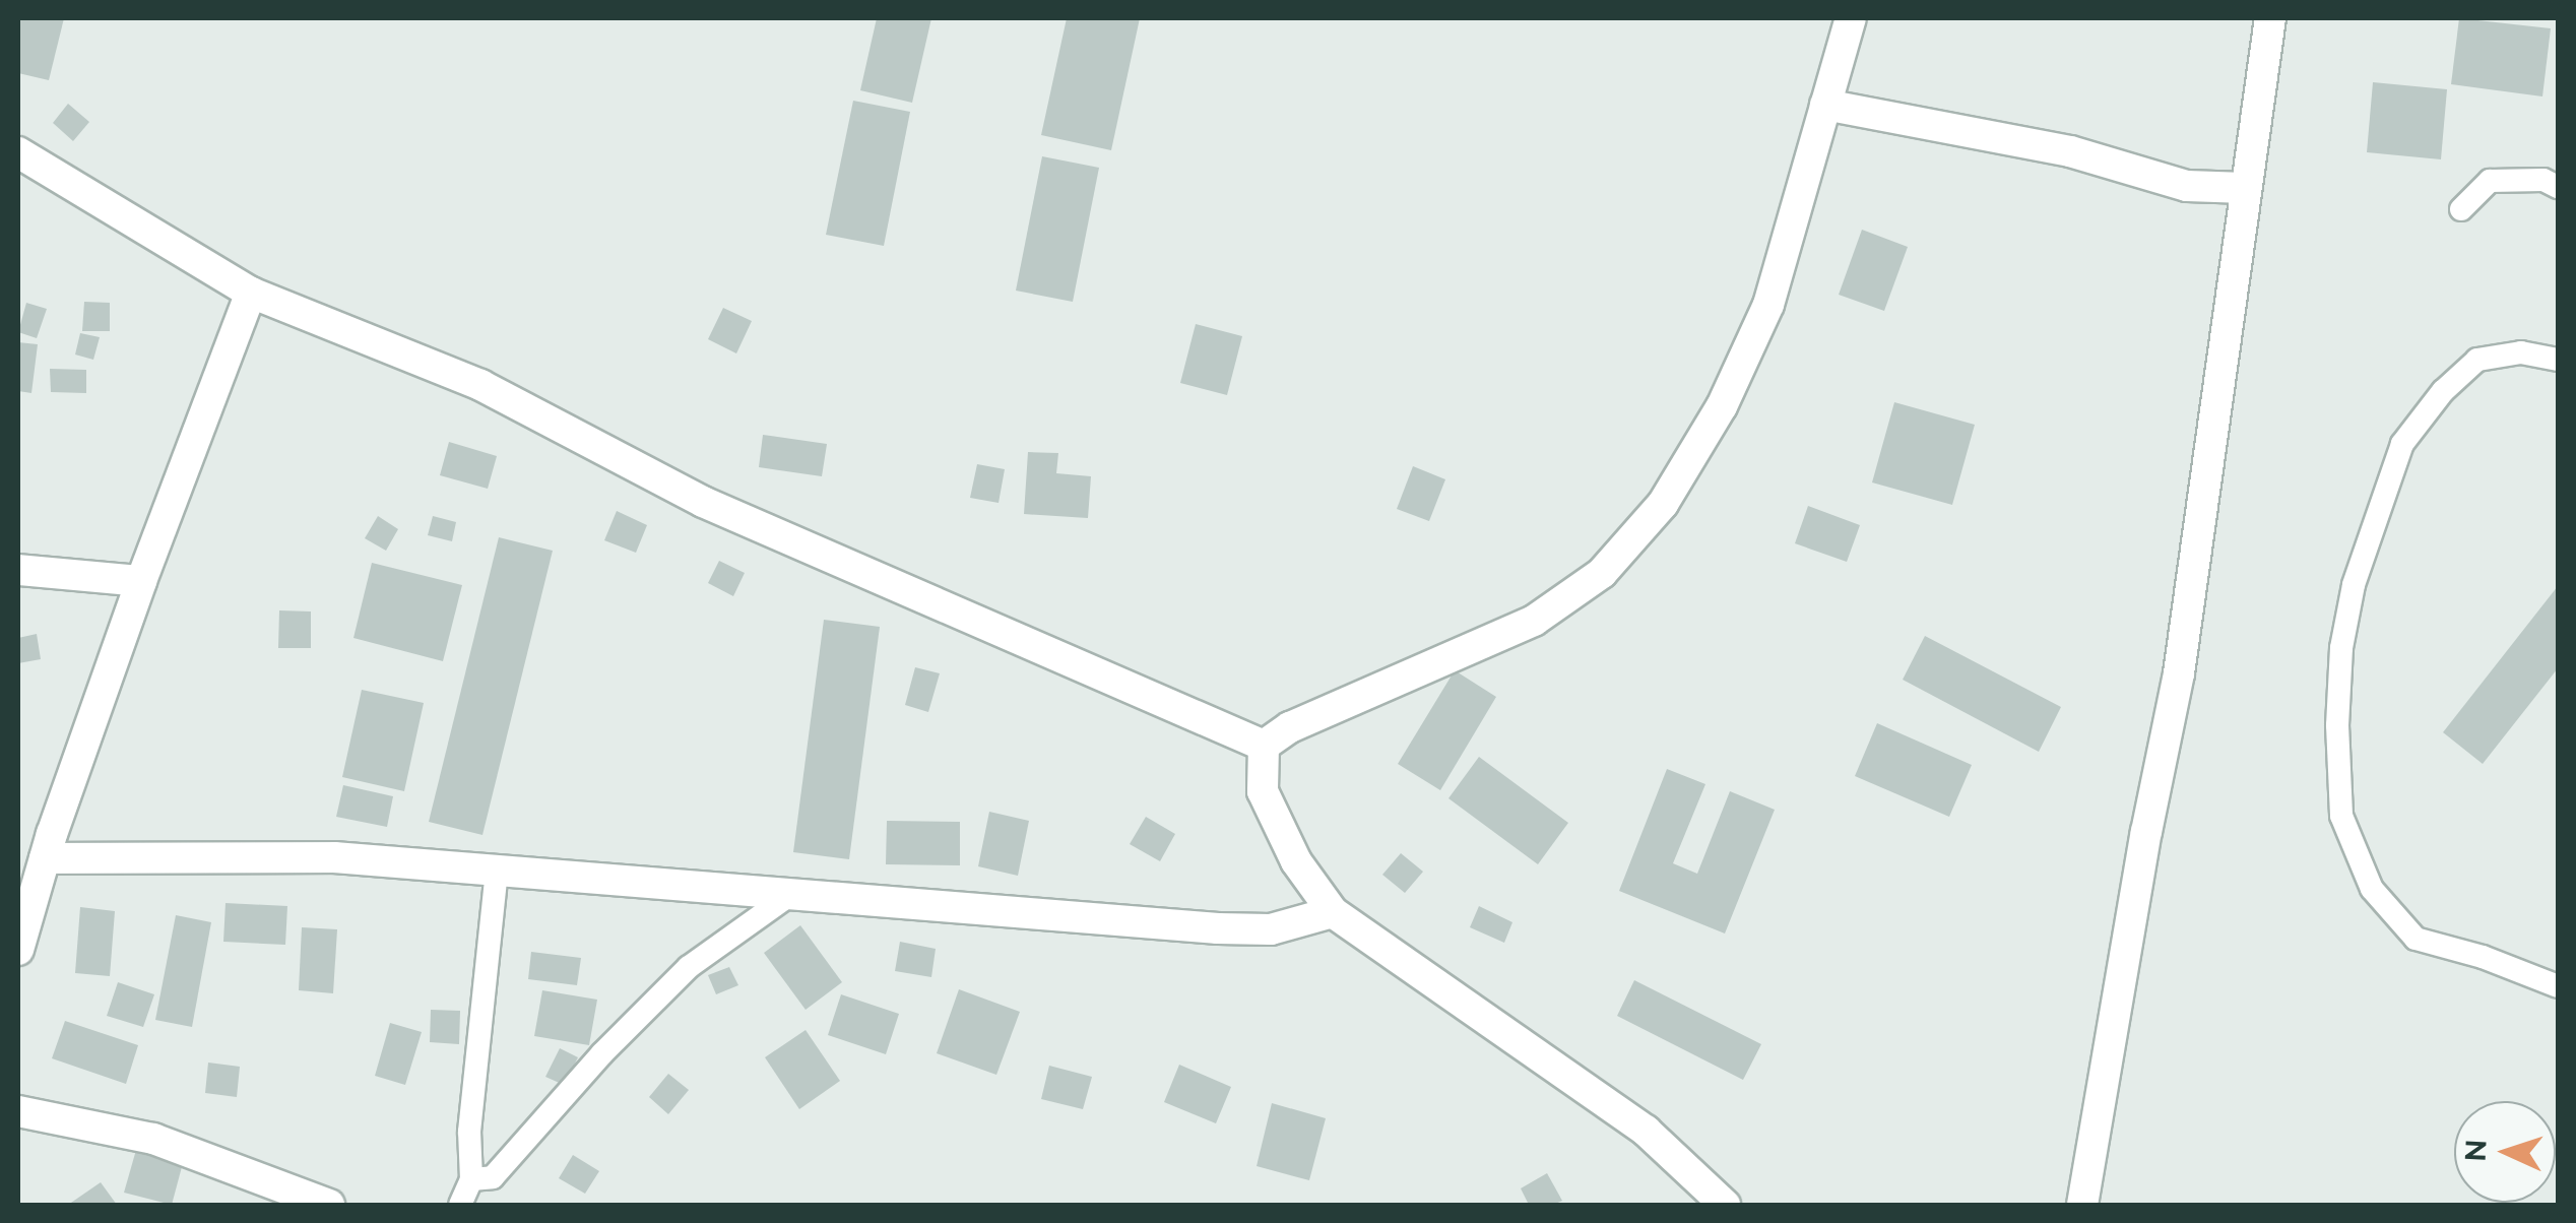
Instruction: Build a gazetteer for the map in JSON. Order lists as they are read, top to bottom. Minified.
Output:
{"north":"left"}
